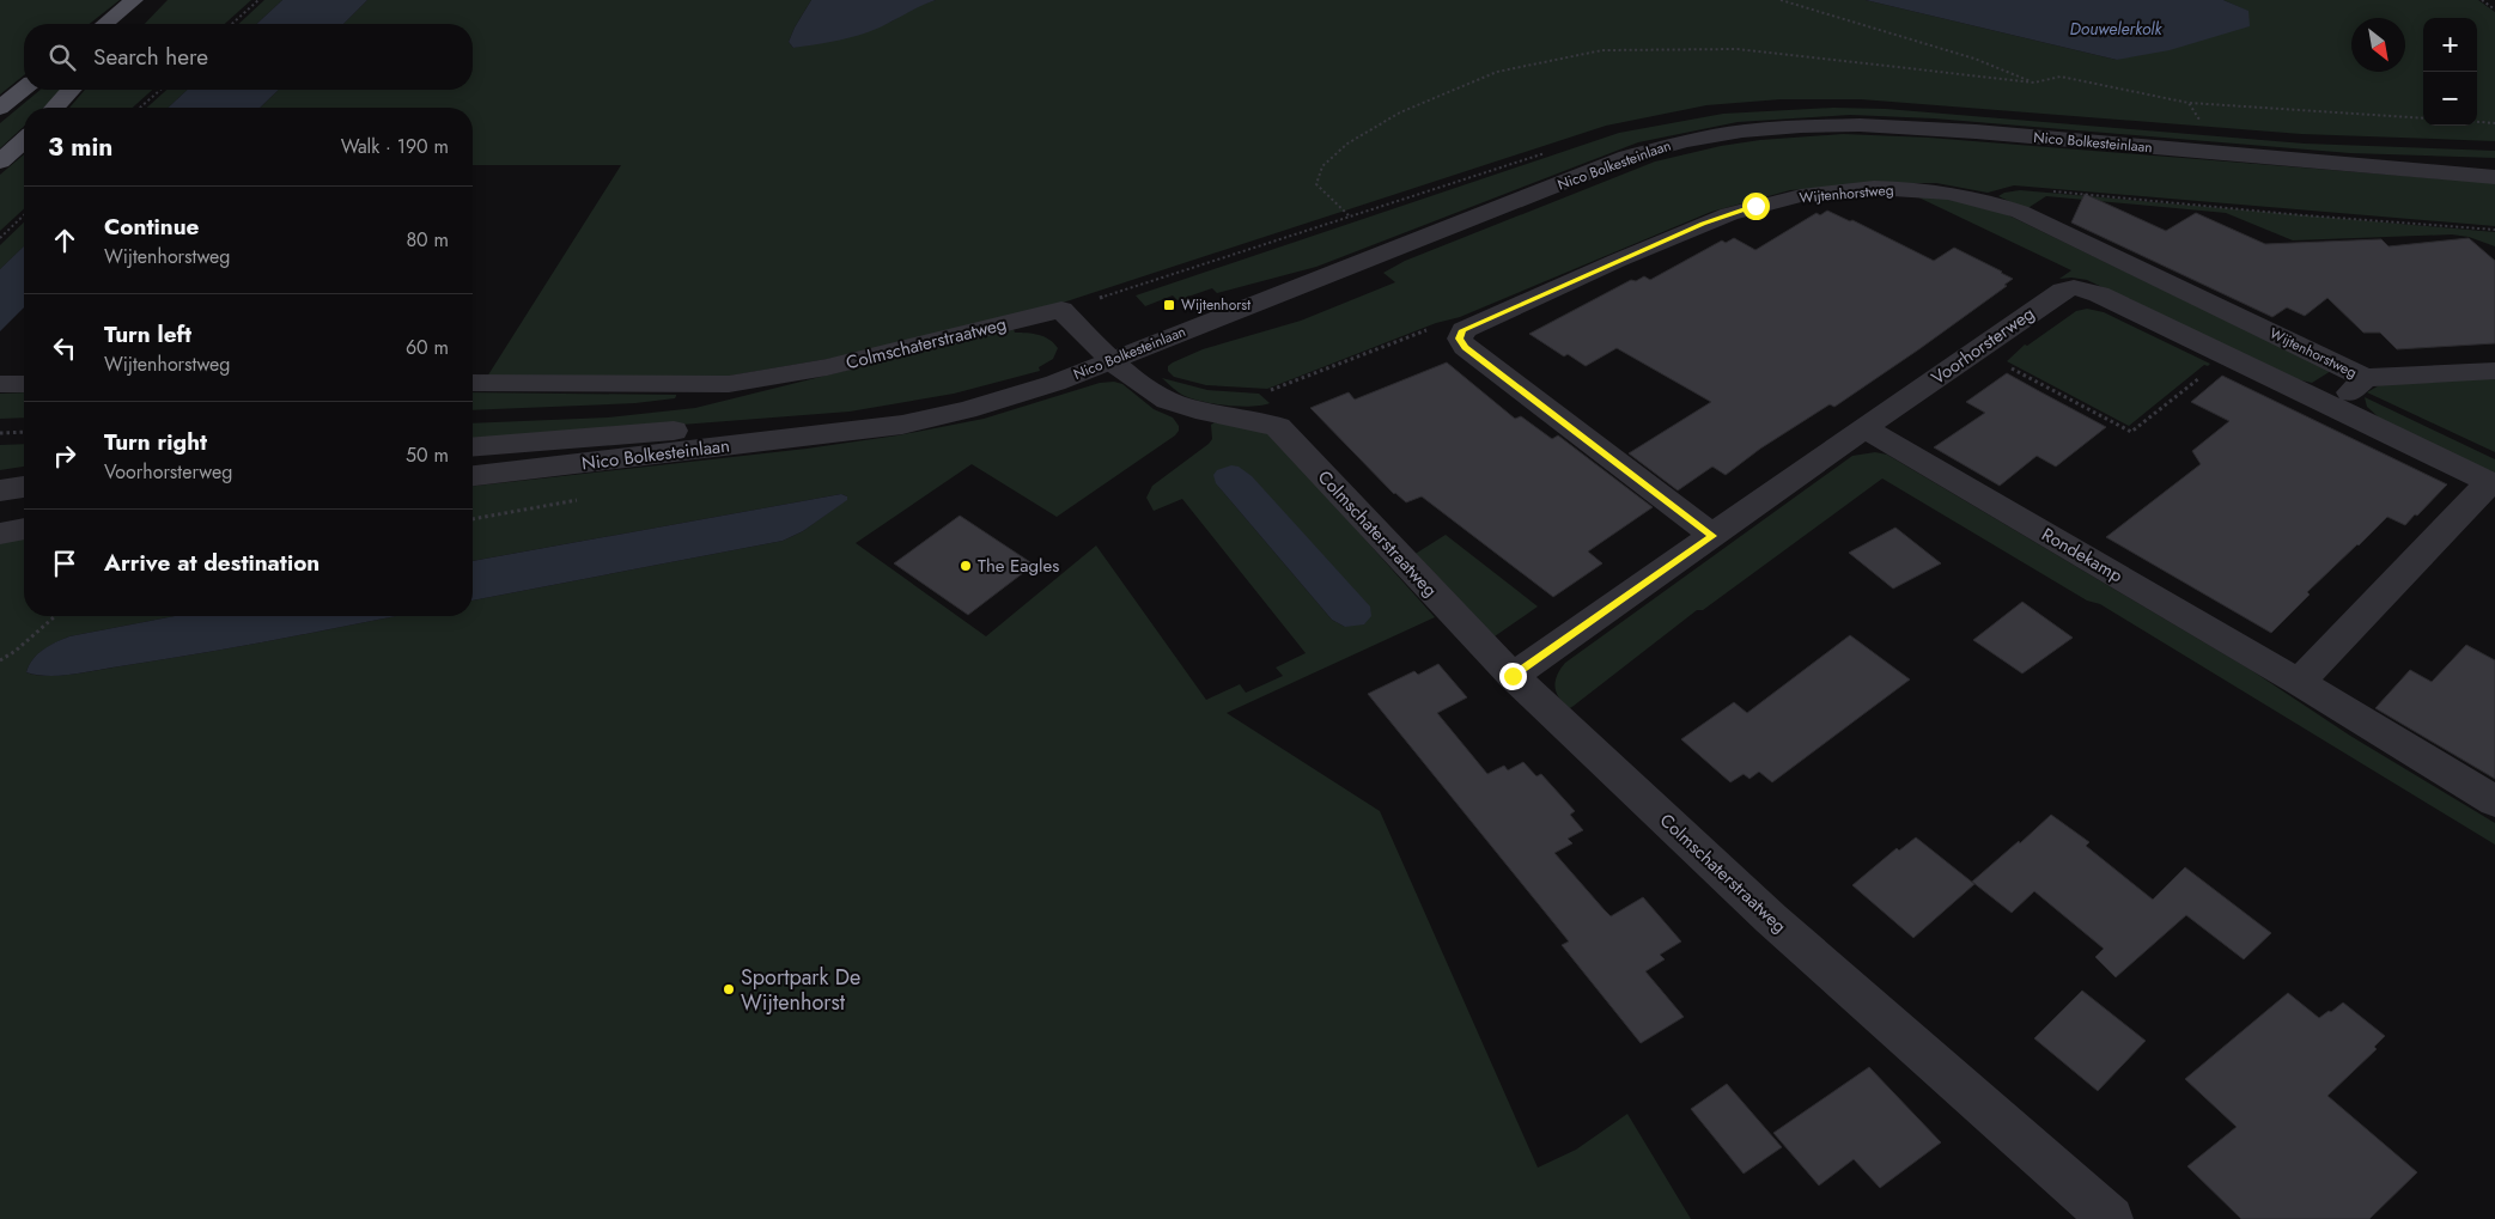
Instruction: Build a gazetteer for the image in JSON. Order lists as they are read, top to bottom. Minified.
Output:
{"streets":{"street":["Nico Bolkesteinlaan","Wijtenhorstweg","Colmschaterstraatweg","Voorhorsterweg","Rondekamp"]},"crossings":[["Nico Bolkesteinlaan","Colmschaterstraatweg"],["Wijtenhorstweg","Voorhorsterweg"],["Colmschaterstraatweg","Voorhorsterweg"],["Voorhorsterweg","Rondekamp"]],"water":["Douwelerkolk"],"places":{"transit":["Wijtenhorst"],"other":["The Eagles","Sportpark De Wijtenhorst"]},"north":"bottom right","page":{"map_buttons":["+","−"],"search":"Search here","heading":["3 min","Walk · 190 m"],"list":[["Continue","Wijtenhorstweg","80 m"],["Turn left","Wijtenhorstweg","60 m"],["Turn right","Voorhorsterweg","50 m"],"Arrive at destination"]}}
